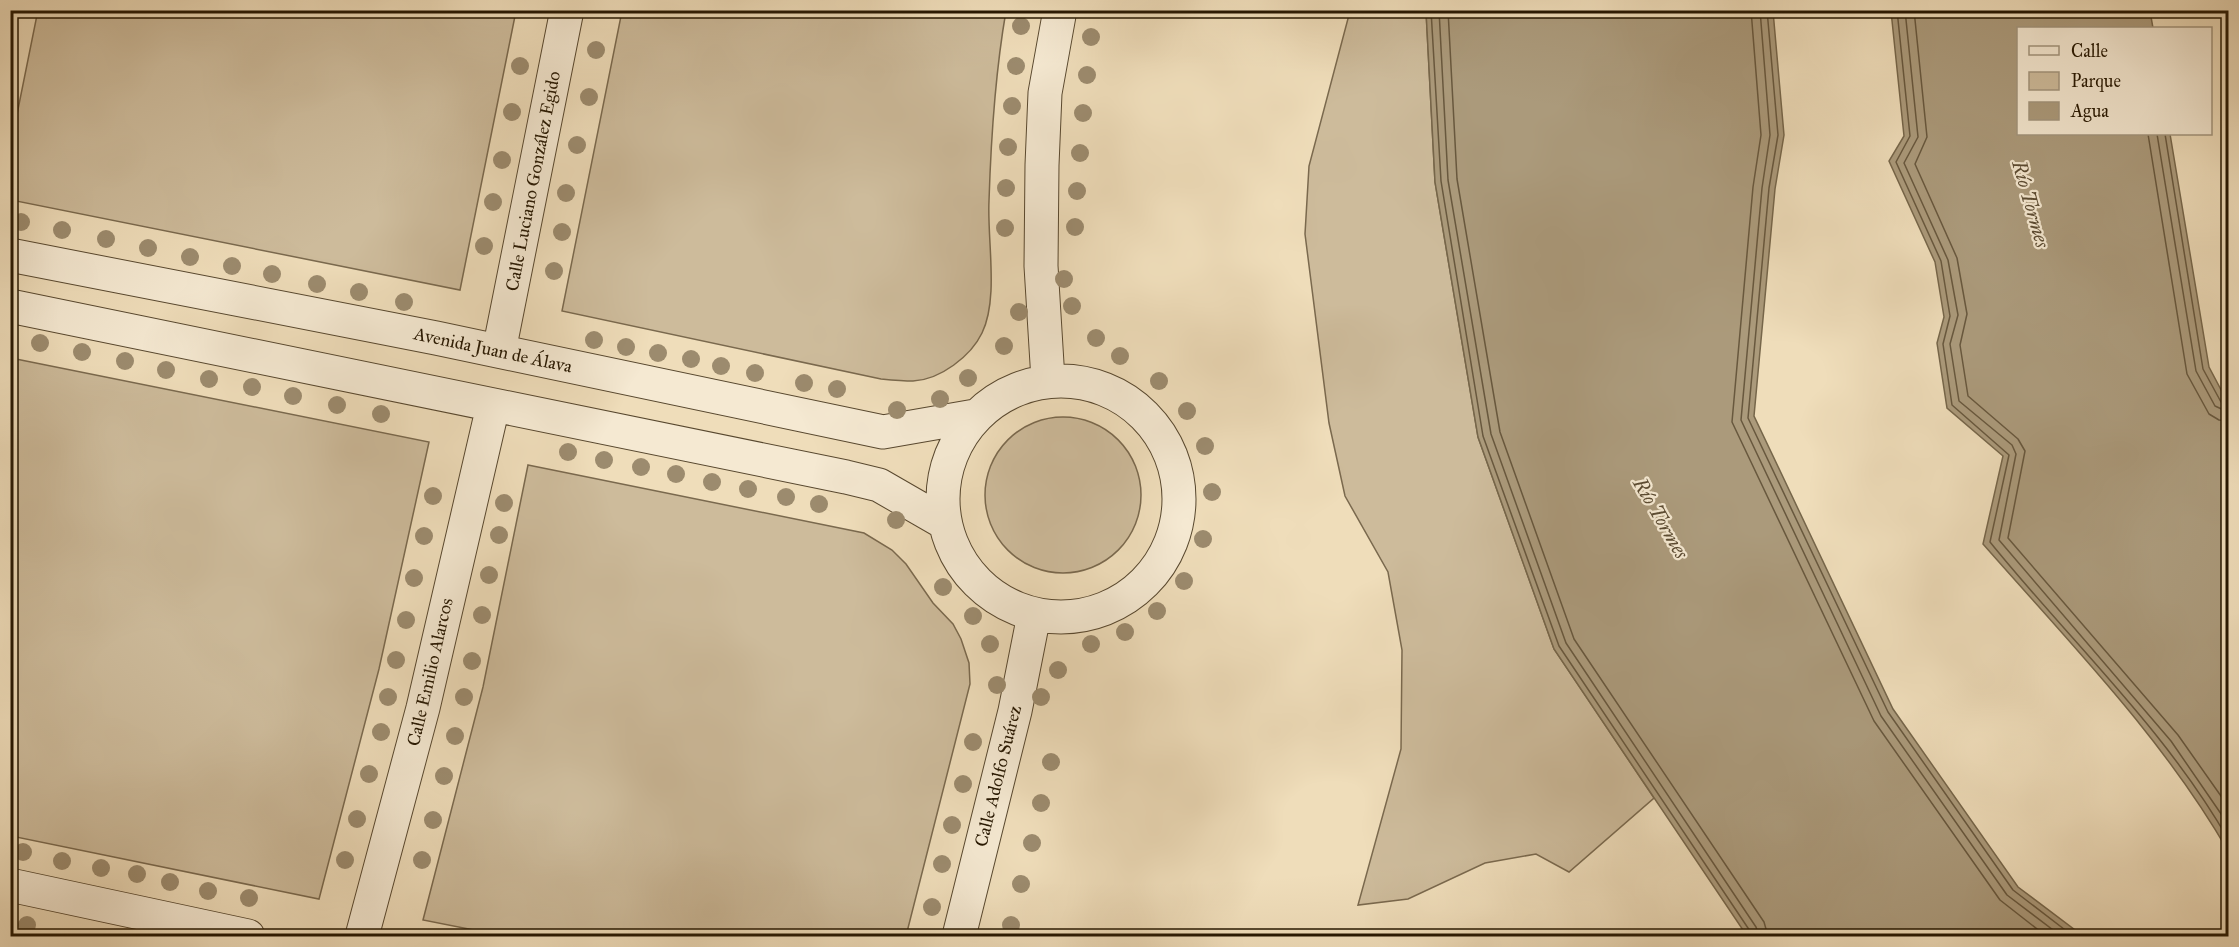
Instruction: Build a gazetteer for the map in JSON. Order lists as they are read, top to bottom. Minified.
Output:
{"streets":{"street":["Calle Luciano González Egido","Avenida Juan de Álava","Calle Emilio Alarcos","Calle Adolfo Suárez"]},"crossings":[["Calle Luciano González Egido","Avenida Juan de Álava"]],"water":["Río Tormes"],"legend":["Calle","Parque","Agua"]}
